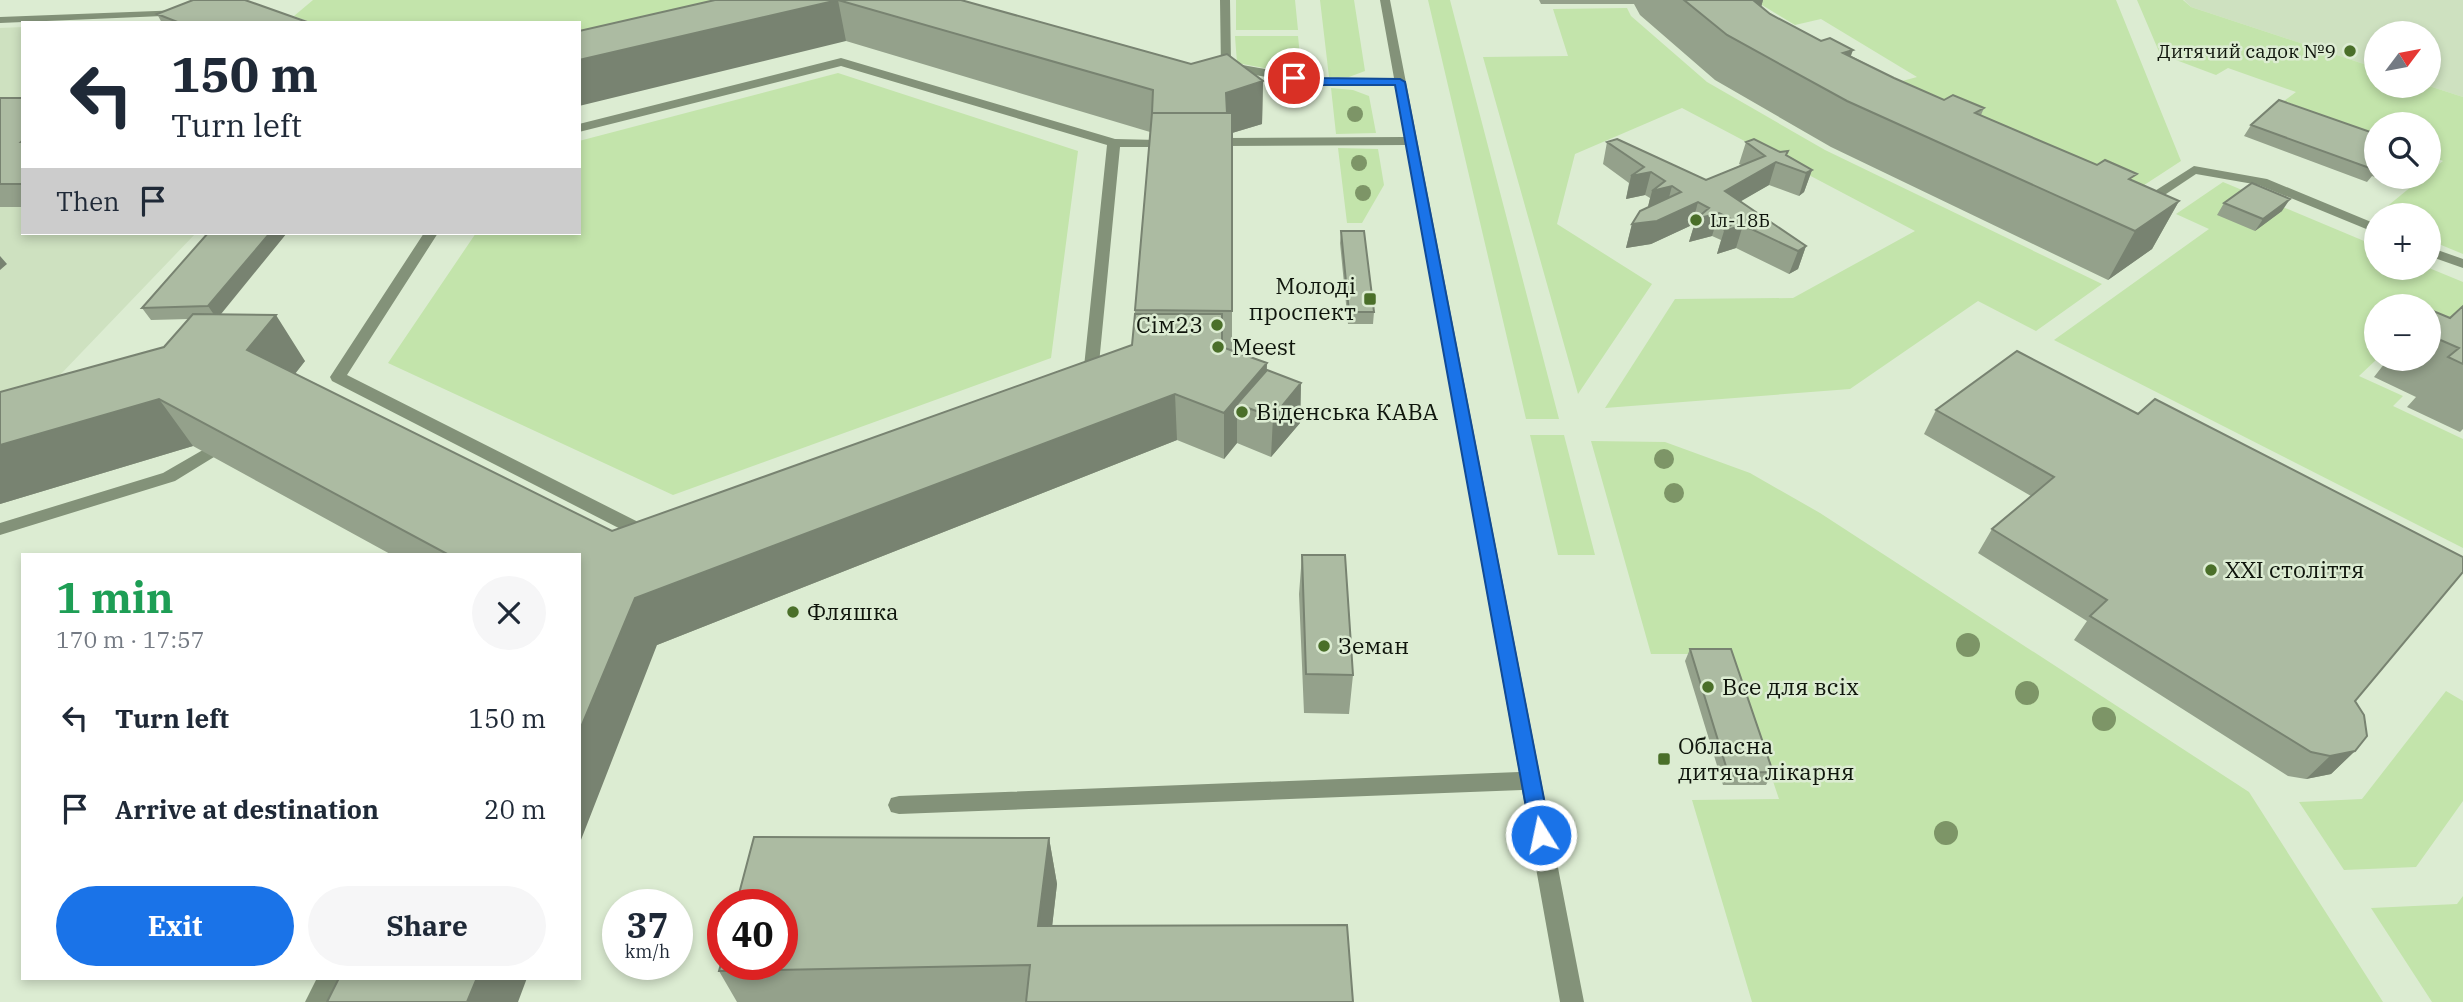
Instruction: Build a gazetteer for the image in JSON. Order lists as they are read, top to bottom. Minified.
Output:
{"places":{"other":["Дитячий садок №9","Іл-18Б","Сім23","Meest","Віденська КАВА","ХХІ століття","Фляшка","Земан","Все для всіх"],"transit":["Молоді проспект","Обласна дитяча лікарня"]},"north":"top right","page":{"map_buttons":["+","−"],"turn":["150 m","Turn left"],"then":"Then","heading":["1 min","170 m · 17:57"],"list":[{"name":"Turn left","value":"150 m"},{"name":"Arrive at destination","value":"20 m"}],"buttons":["Exit","Share"],"speed":"37 km/h","limit":"40"}}
